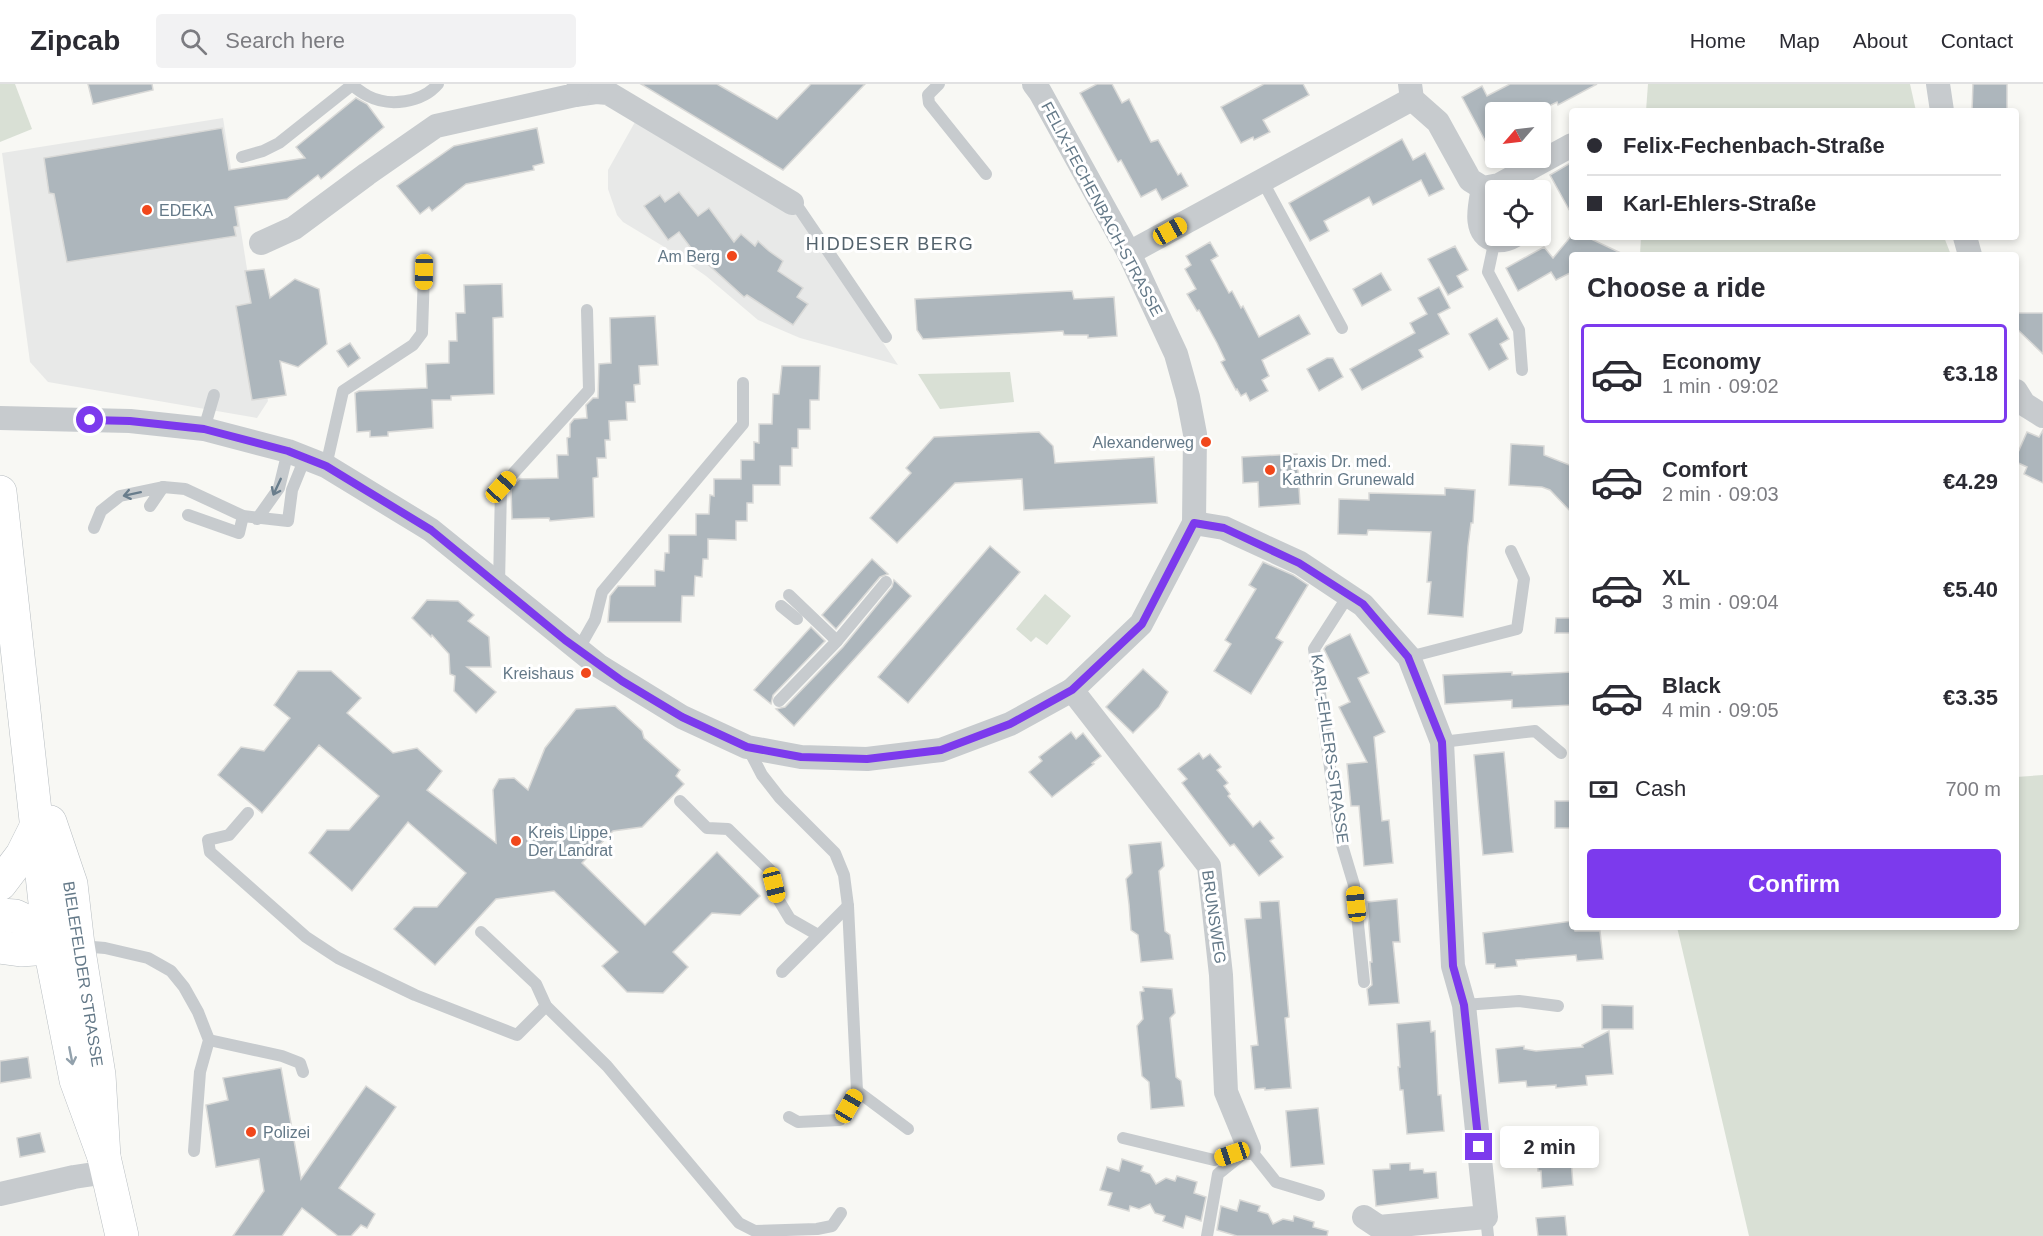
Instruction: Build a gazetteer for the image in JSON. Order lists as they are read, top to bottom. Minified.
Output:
{"streets":{"main road":["BIELEFELDER STRASSE"],"street":["FELIX-FECHENBACH-STRASSE","BRUNSWEG"],"lane":["KARL-EHLERS-STRASSE"]},"crossings":[["FELIX-FECHENBACH-STRASSE","BRUNSWEG"]],"districts":["HIDDESER BERG"],"places":["EDEKA","Am Berg","Alexanderweg","Praxis Dr. med. Kathrin Grunewald","Kreishaus","Kreis Lippe, Der Landrat","Polizei"],"north":"bottom left","page":{"header":"Zipcab","search":"Search here","nav":["Home","Map","About","Contact"],"banner":["Felix-Fechenbach-Straße","Karl-Ehlers-Straße"],"heading":"Choose a ride","list":[{"name":"Economy","note":"1 min · 09:02","value":"€3.18"},{"name":"Comfort","note":"2 min · 09:03","value":"€4.29"},{"name":"XL","note":"3 min · 09:04","value":"€5.40"},{"name":"Black","note":"4 min · 09:05","value":"€3.35"}],"pay":["Cash","700 m"],"buttons":"Confirm","bubble":"2 min"}}
